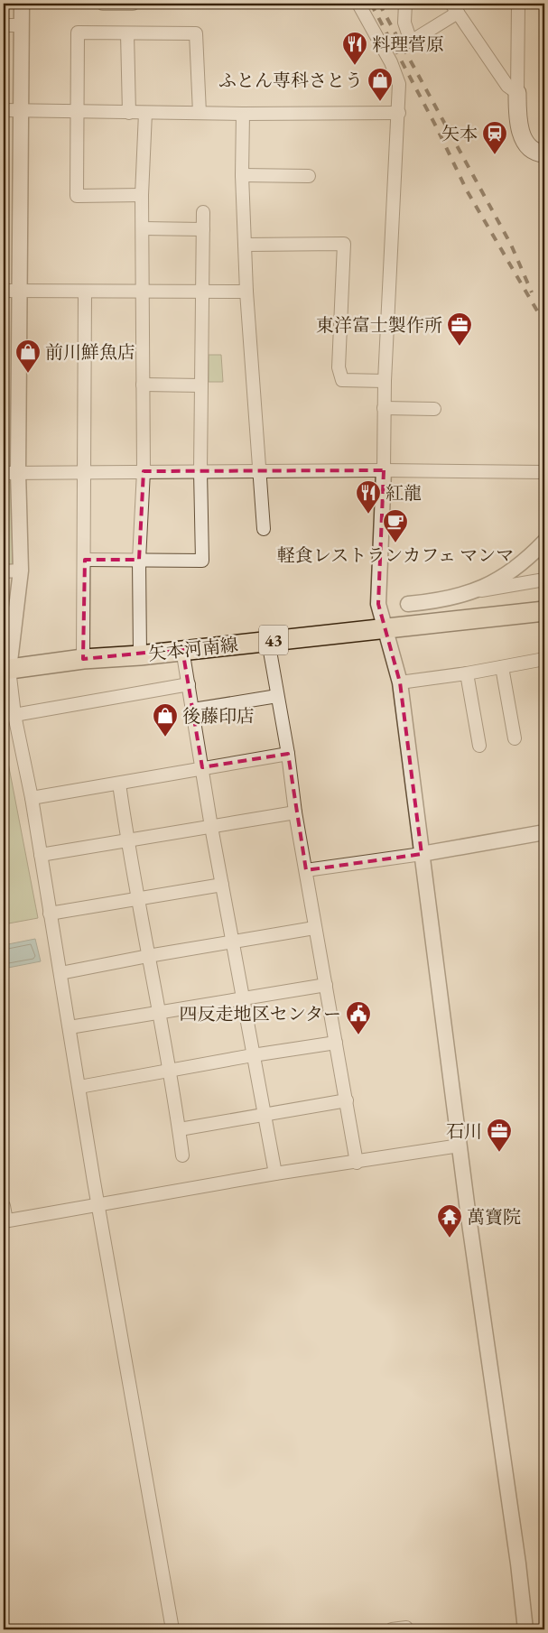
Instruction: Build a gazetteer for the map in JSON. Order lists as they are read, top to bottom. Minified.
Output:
{"streets":{"main road":["43","矢本河南線"]},"places":{"restaurant":["料理菅原","紅龍"],"shop":["ふとん専科さとう","前川鮮魚店","後藤印店"],"station":["矢本"],"office":["東洋富士製作所","石川"],"cafe":["軽食レストランカフェ マンマ"],"public building":["四反走地区センター"],"temple":["萬寶院"]}}
